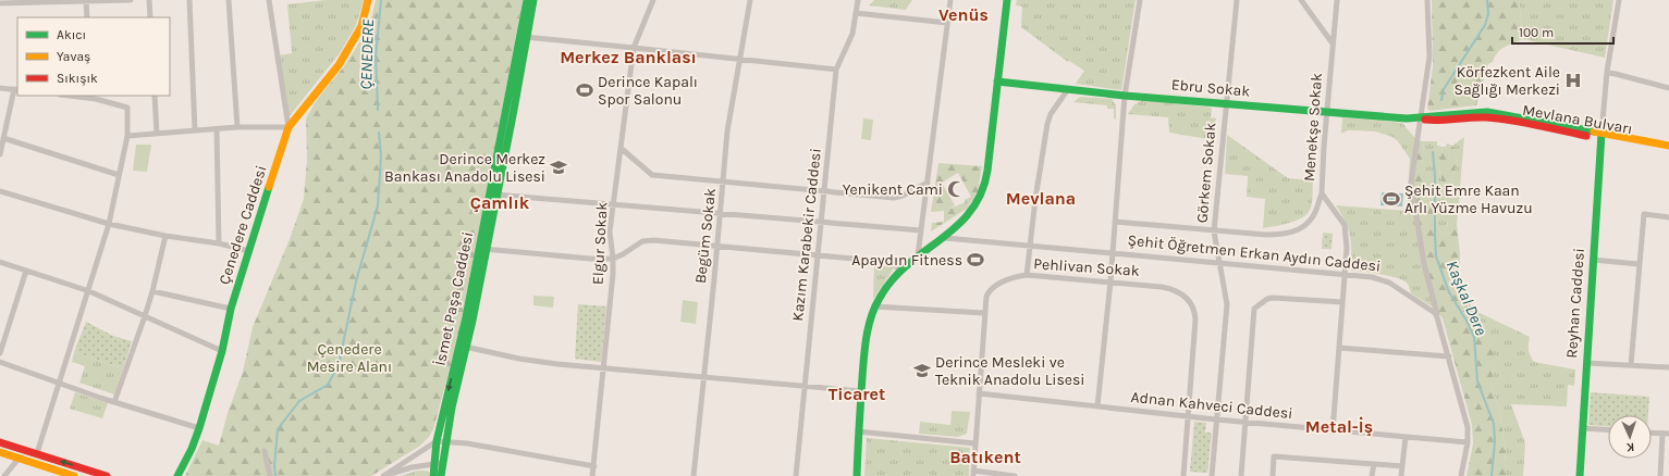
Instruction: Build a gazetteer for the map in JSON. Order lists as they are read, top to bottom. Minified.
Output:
{"streets":{"street":["Ebru Sokak","Mevlana Bulvarı","Menekşe Sokak","Görkem Sokak","Çenedere Caddesi","Kazım Karabekir Caddesi","Begüm Sokak","Elgur Sokak","Şehit Öğretmen Erkan Aydın Caddesi","Pehlivan Sokak","İsmet Paşa Caddesi","Reyhan Caddesi","Adnan Kahveci Caddesi"]},"crossings":[["Ebru Sokak","Mevlana Bulvarı"],["Ebru Sokak","Menekşe Sokak"],["Ebru Sokak","Görkem Sokak"],["Mevlana Bulvarı","Reyhan Caddesi"],["Menekşe Sokak","Şehit Öğretmen Erkan Aydın Caddesi"],["Menekşe Sokak","Adnan Kahveci Caddesi"],["Görkem Sokak","Şehit Öğretmen Erkan Aydın Caddesi"],["Görkem Sokak","Adnan Kahveci Caddesi"],["Pehlivan Sokak","Adnan Kahveci Caddesi"]],"districts":["Venüs","Merkez Banklası","Mevlana","Çamlık","Ticaret","Metal-İş","Batıkent"],"water":["ÇENEDERE","Kaşkal Dere"],"parks":["Çenedere Mesire Alanı"],"places":{"hospital":["Körfezkent Aile Sağlığı Merkezi"],"sports":["Derince Kapalı Spor Salonu","Şehit Emre Kaan Arlı Yüzme Havuzu","Apaydın Fitness"],"school or university":["Derince Merkez Bankası Anadolu Lisesi","Derince Mesleki ve Teknik Anadolu Lisesi"],"mosque":["Yenikent Cami"]},"legend":["Akıcı","Yavaş","Sıkışık"],"scale_bar":"100 m","north":"bottom"}
